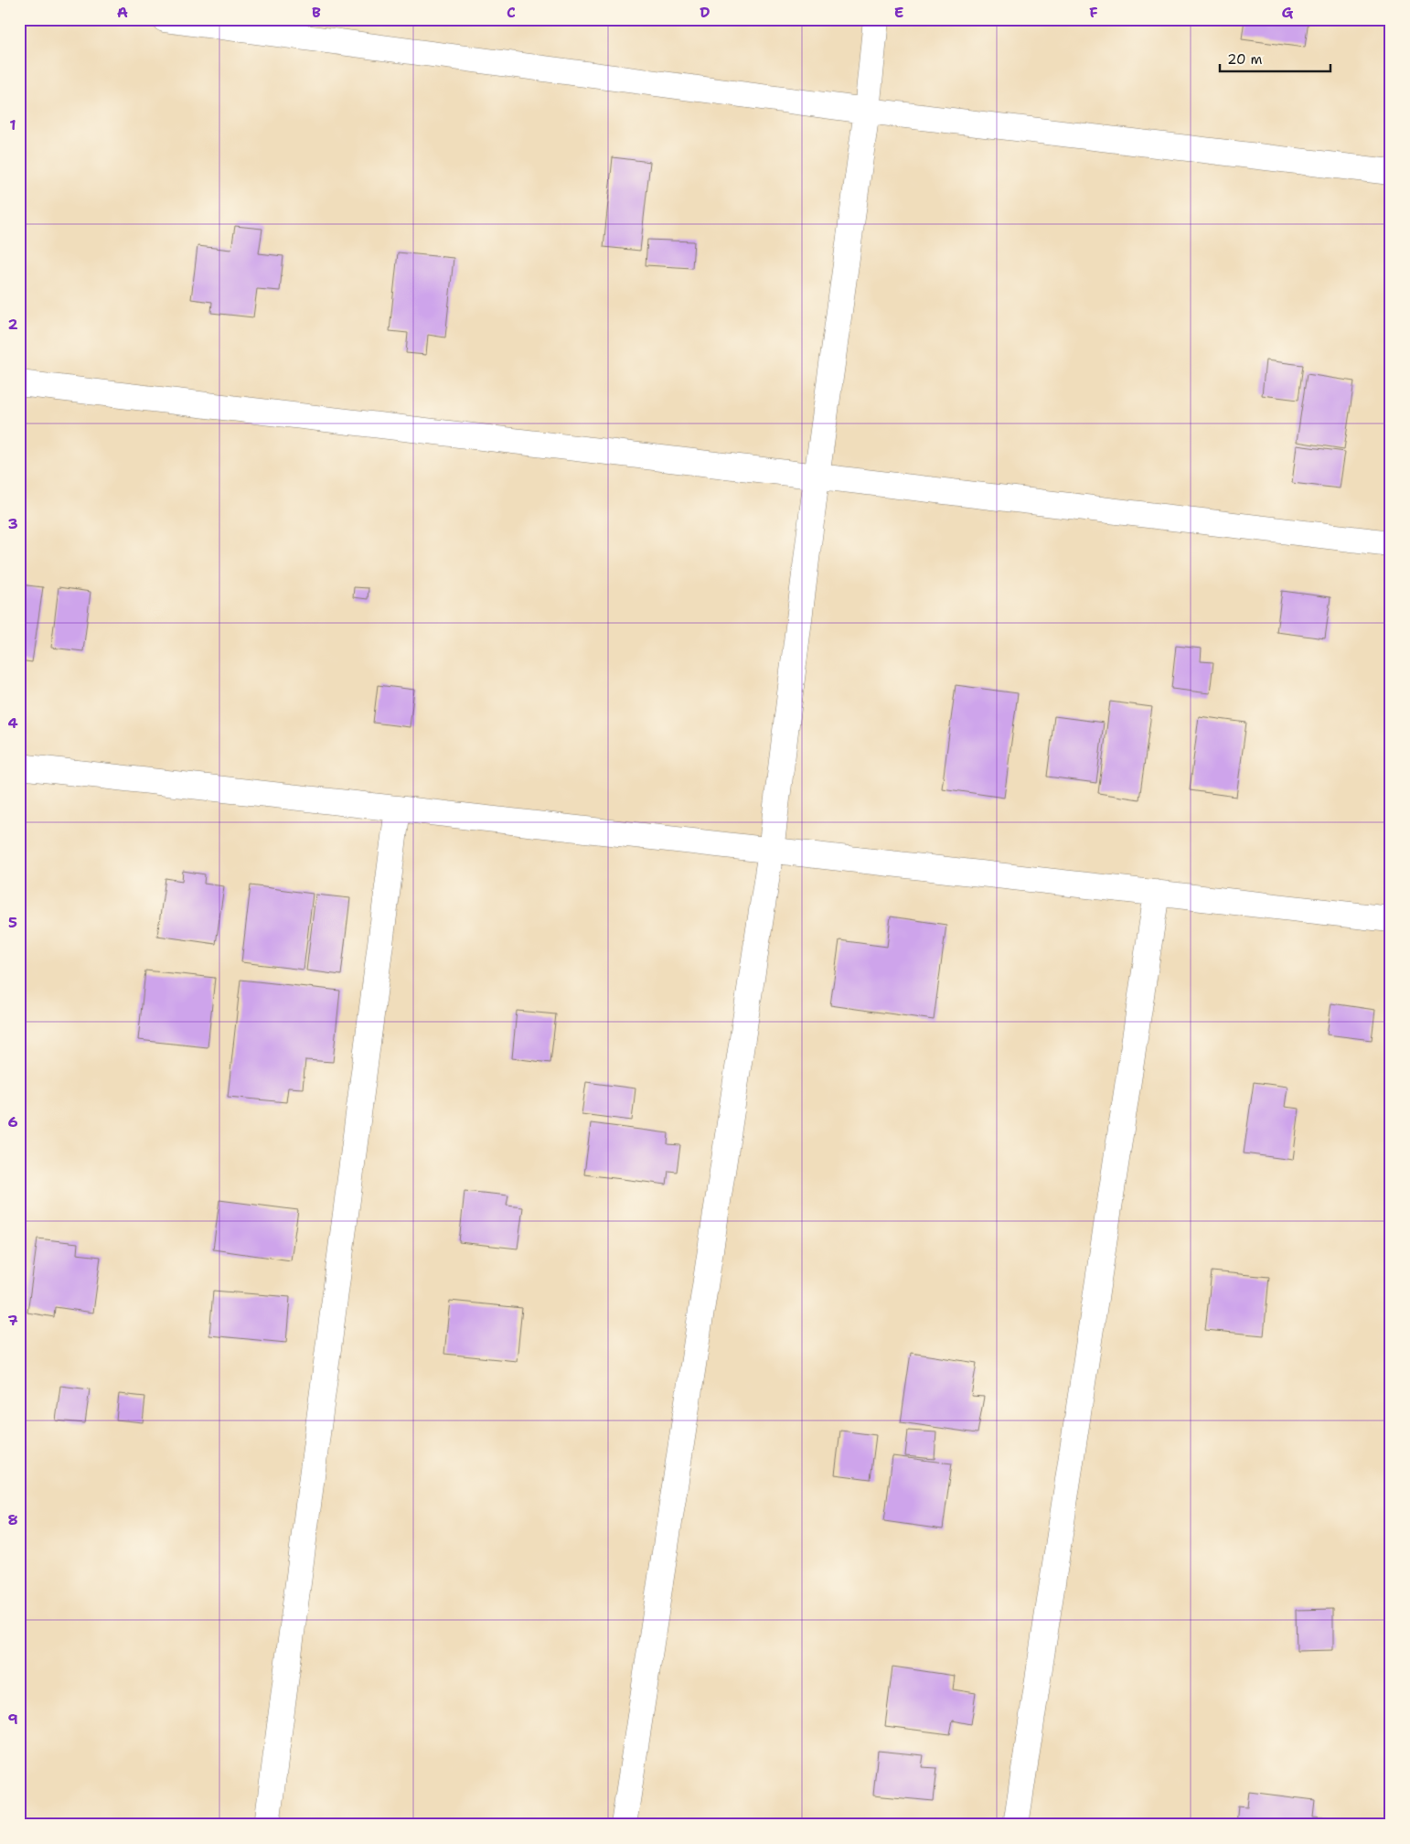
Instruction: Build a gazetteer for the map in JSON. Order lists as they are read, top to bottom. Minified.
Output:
{"scale_bar":"20 m","grid":{"columns":["A","B","C","D","E","F","G"],"rows":["1","2","3","4","5","6","7","8","9"]}}
